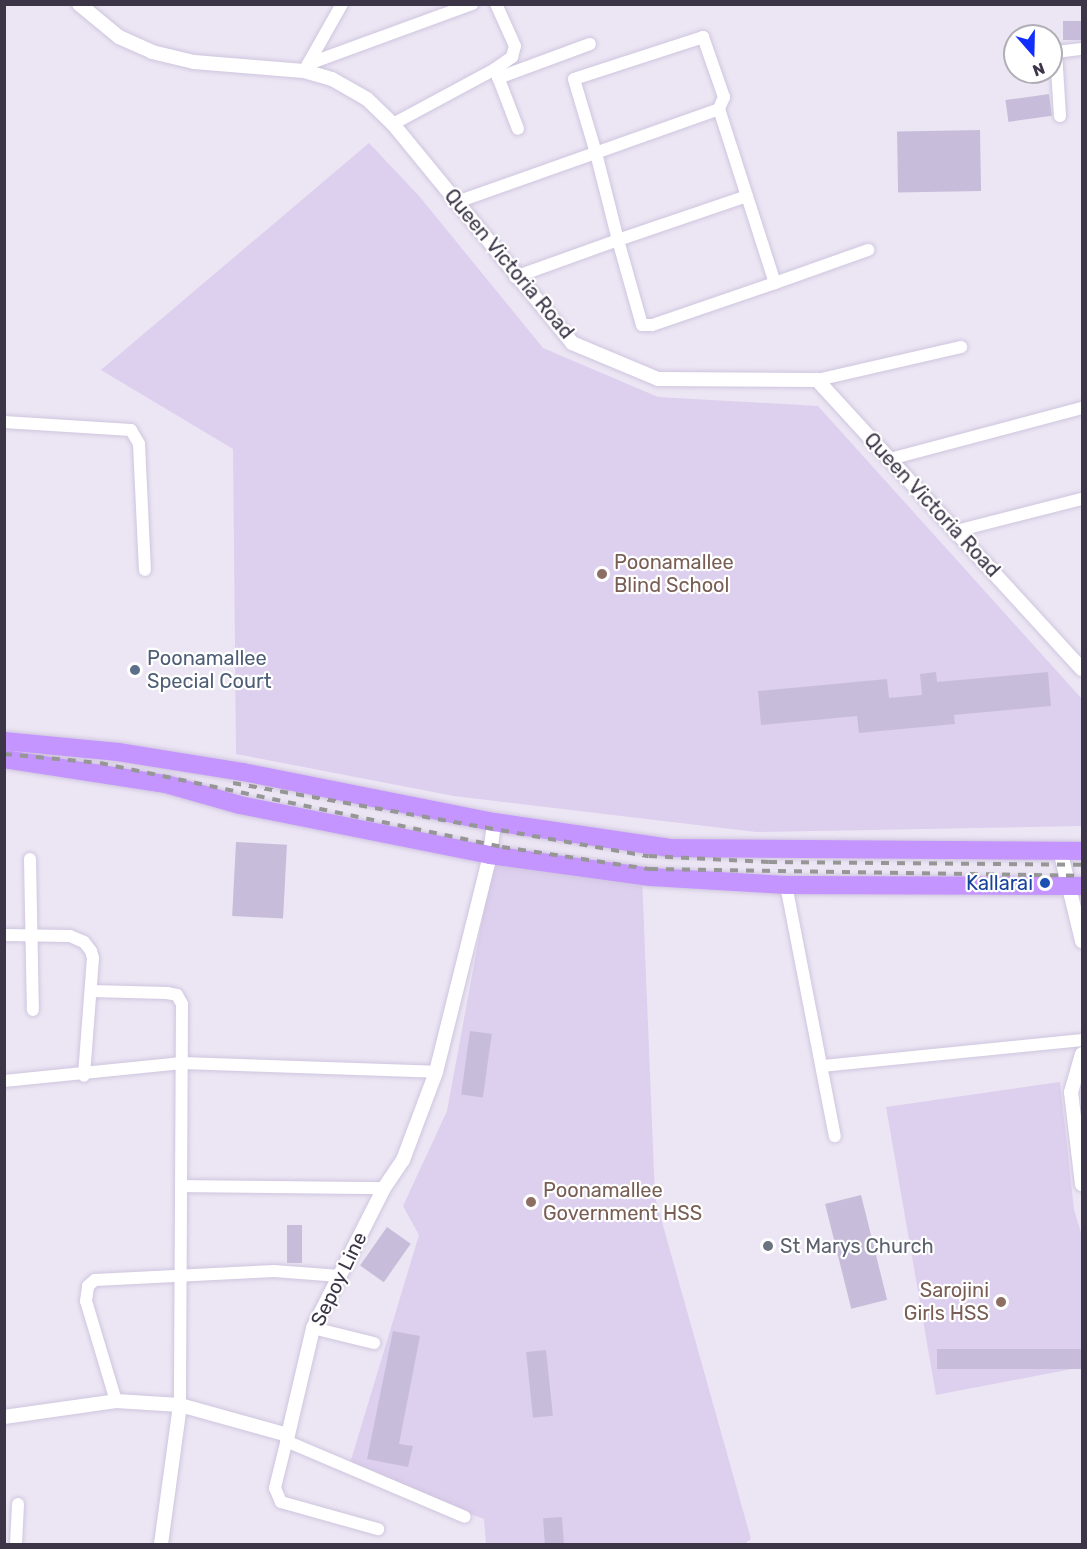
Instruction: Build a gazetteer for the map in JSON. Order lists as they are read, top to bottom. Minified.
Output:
{"streets":{"street":["Queen Victoria Road","Sepoy Line"]},"places":["Poonamallee Blind School","Poonamallee Special Court","Kallarai","Poonamallee Government HSS","St Marys Church","Sarojini Girls HSS"],"north":"bottom"}
